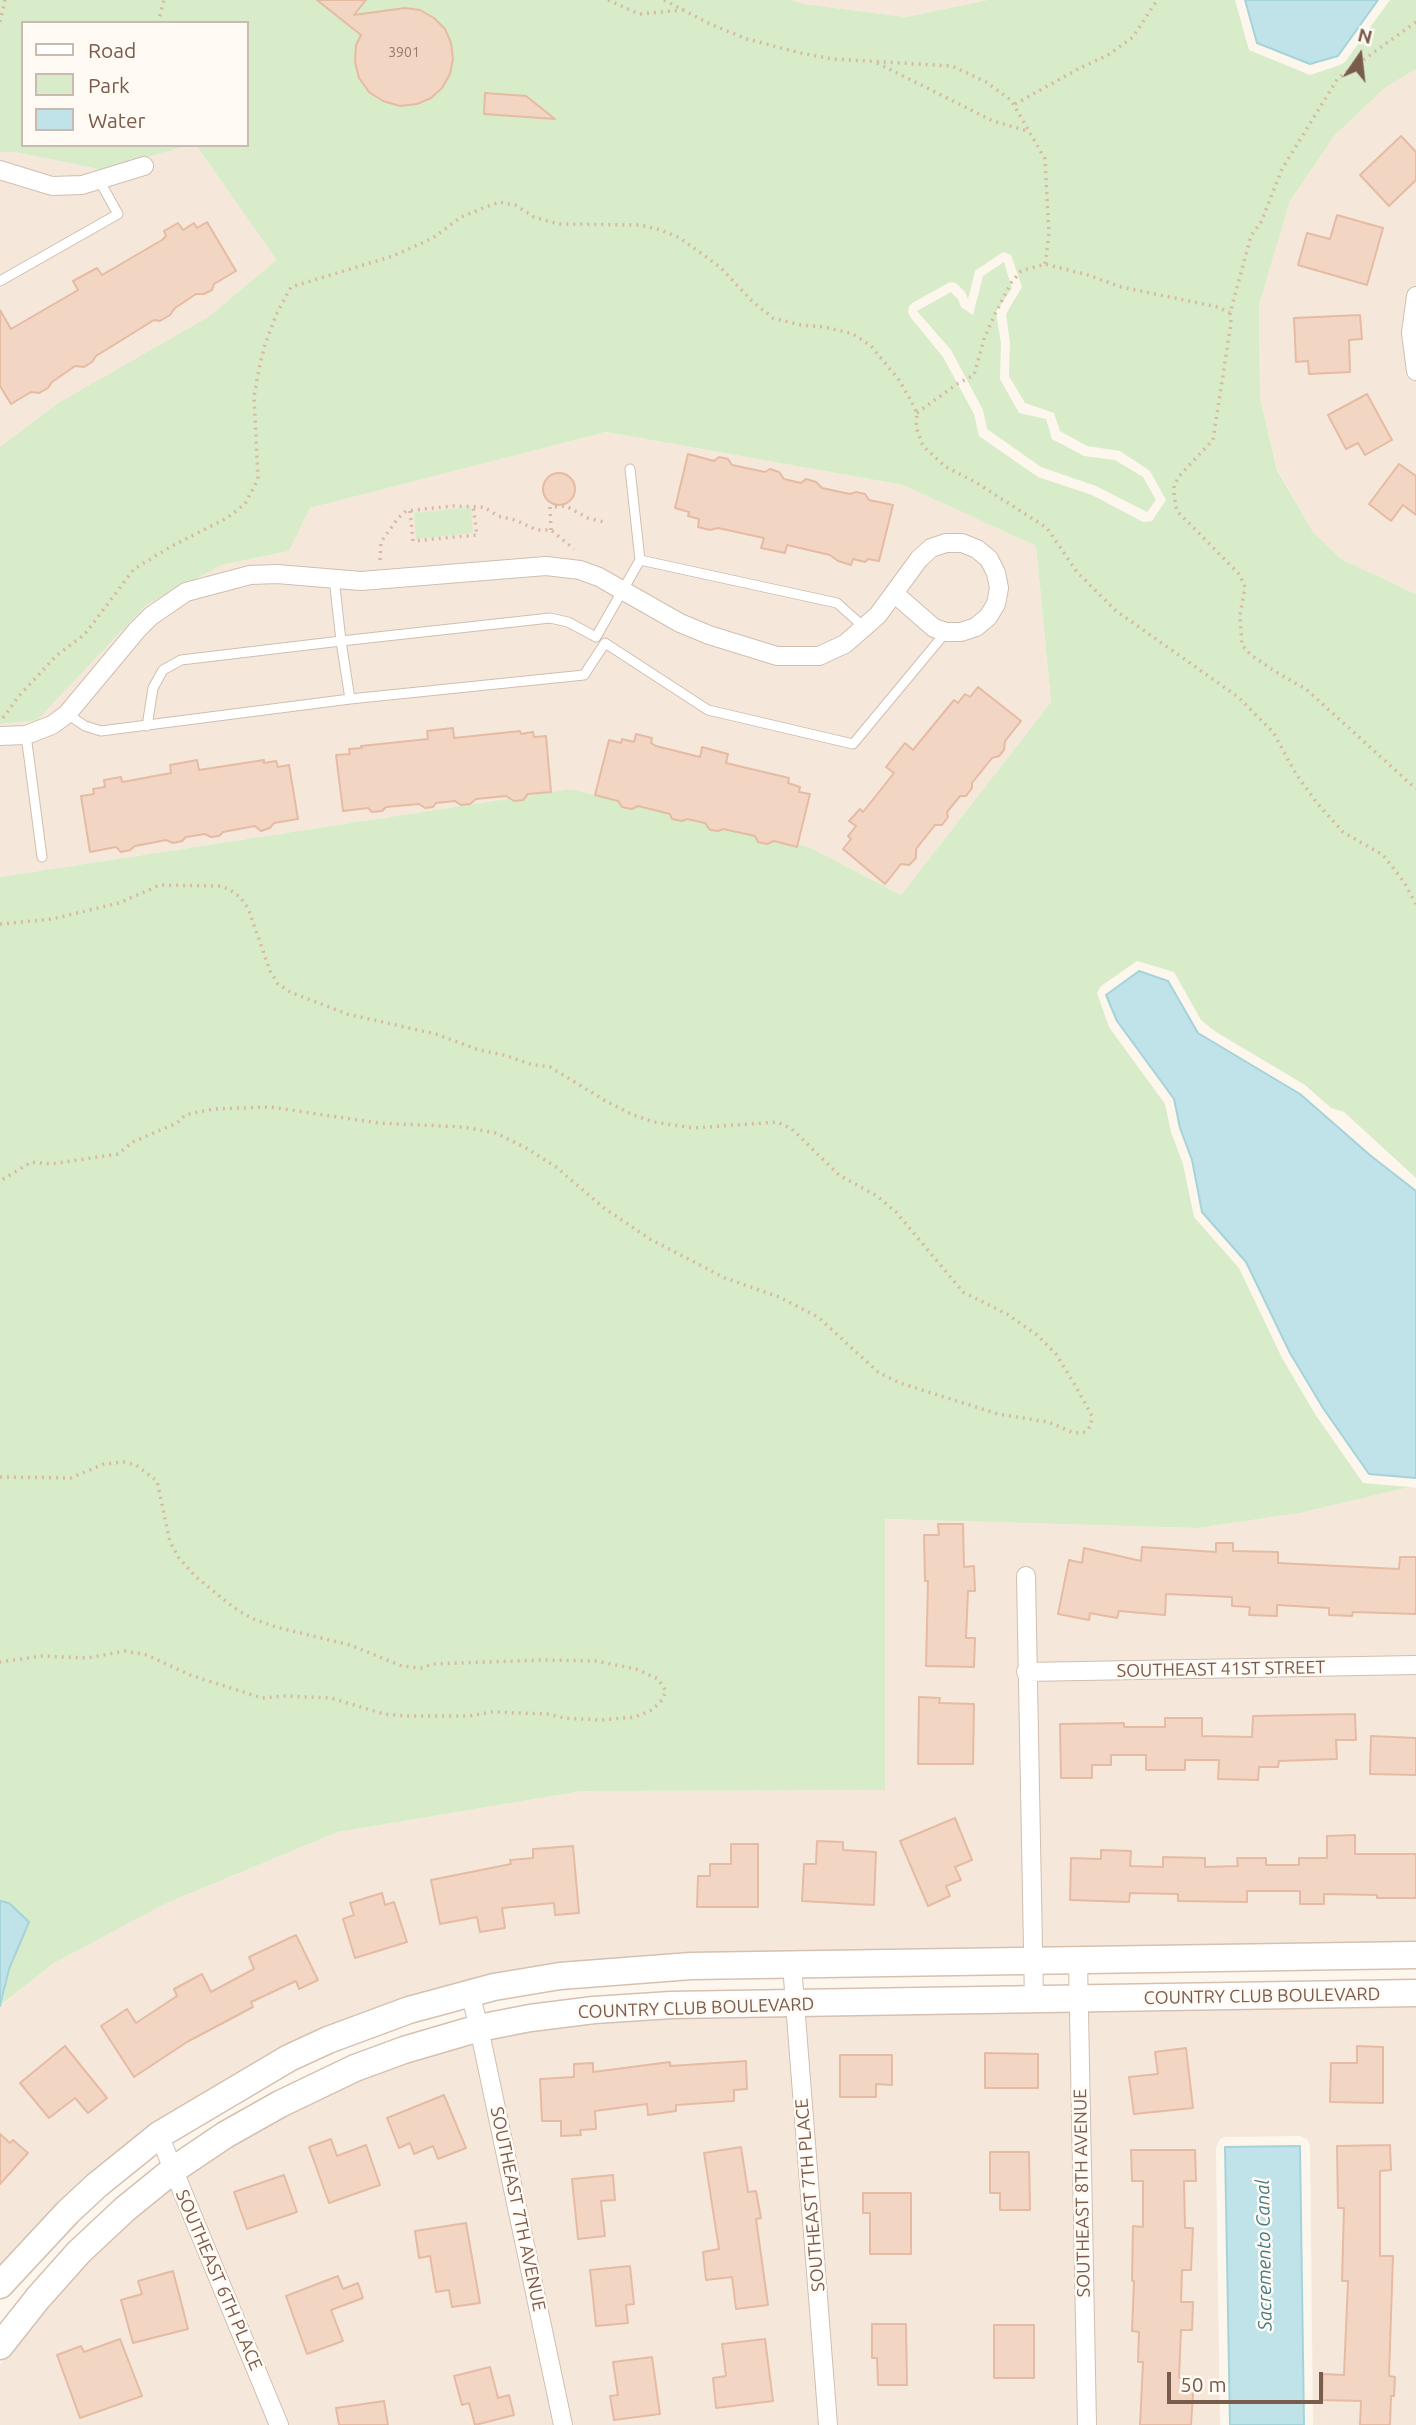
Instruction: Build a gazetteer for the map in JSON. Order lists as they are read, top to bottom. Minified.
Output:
{"streets":{"main road":["COUNTRY CLUB BOULEVARD"],"street":["SOUTHEAST 41ST STREET","SOUTHEAST 8TH AVENUE","SOUTHEAST 7TH PLACE","SOUTHEAST 7TH AVENUE","SOUTHEAST 6TH PLACE"]},"crossings":[["COUNTRY CLUB BOULEVARD","SOUTHEAST 8TH AVENUE"],["COUNTRY CLUB BOULEVARD","SOUTHEAST 7TH PLACE"],["COUNTRY CLUB BOULEVARD","SOUTHEAST 7TH AVENUE"],["COUNTRY CLUB BOULEVARD","SOUTHEAST 6TH PLACE"]],"water":["Sacremento Canal"],"house_numbers":["3901"],"legend":["Road","Park","Water"],"scale_bar":"50 m","north":"top"}
